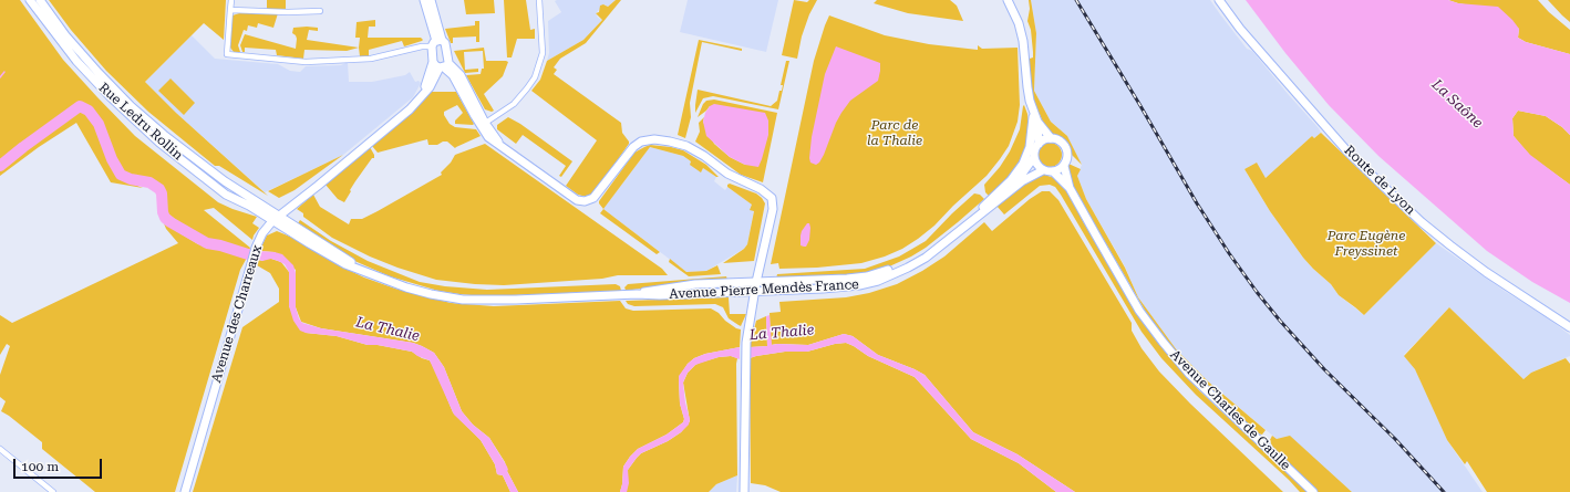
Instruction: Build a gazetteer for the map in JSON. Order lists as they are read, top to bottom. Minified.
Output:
{"streets":{"main road":["Rue Ledru Rollin","Route de Lyon","Avenue Pierre Mendès France","Avenue des Charreaux","Avenue Charles de Gaulle"]},"crossings":[["Rue Ledru Rollin","Avenue Pierre Mendès France"],["Rue Ledru Rollin","Avenue des Charreaux"],["Avenue Pierre Mendès France","Avenue des Charreaux"],["Avenue Pierre Mendès France","Avenue Charles de Gaulle"]],"water":["La Saône","La Thalie"],"parks":["Parc de la Thalie","Parc Eugène Freyssinet"],"scale_bar":"100 m"}
